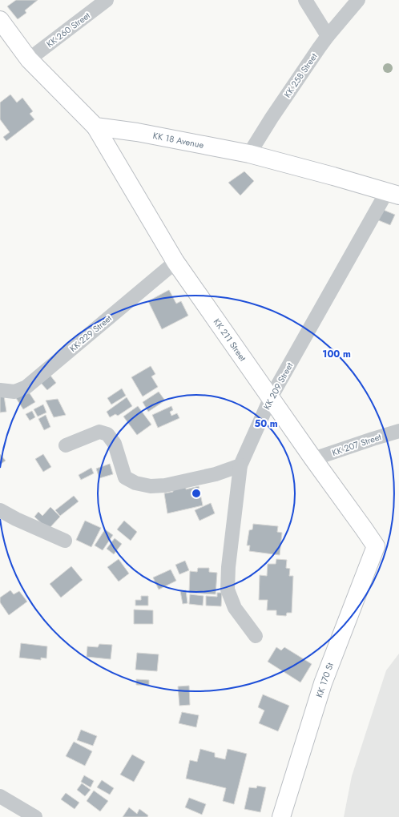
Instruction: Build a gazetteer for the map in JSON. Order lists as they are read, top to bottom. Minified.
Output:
{"streets":{"main road":["KK 18 Avenue","KK 211 Street","KK 170 St"],"street":["KK 260 Street","KK 258 Street","KK 229 Street","KK 209 Street","KK 207 Street"]},"crossings":[["KK 258 Street","KK 18 Avenue"],["KK 18 Avenue","KK 211 Street"],["KK 18 Avenue","KK 209 Street"],["KK 229 Street","KK 211 Street"],["KK 211 Street","KK 209 Street"],["KK 211 Street","KK 207 Street"],["KK 211 Street","KK 170 St"]],"rings":["100 m","50 m"]}
